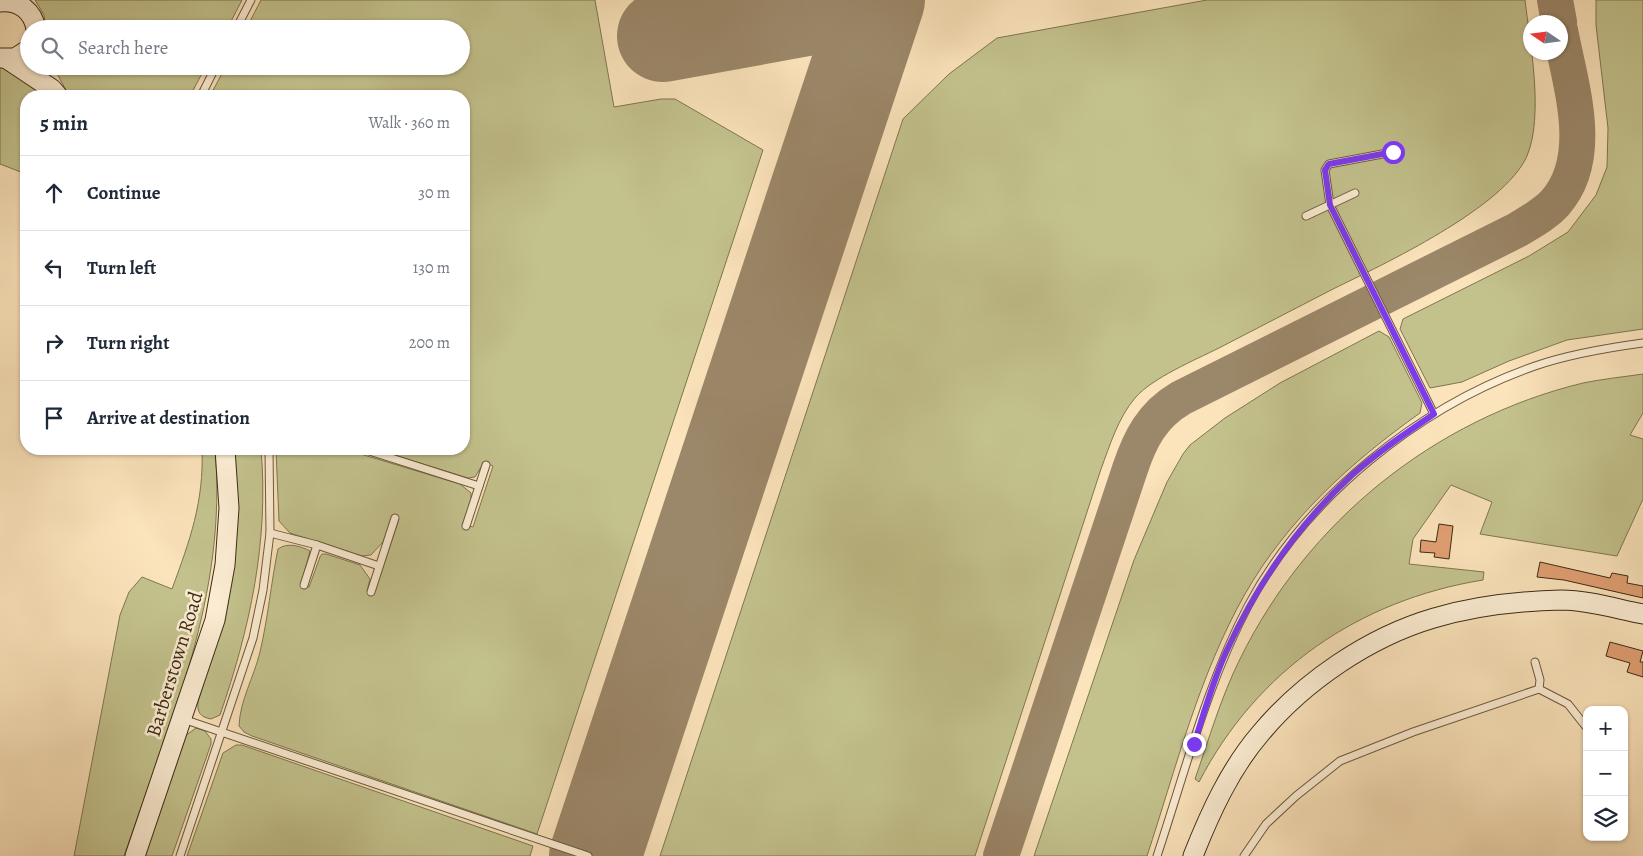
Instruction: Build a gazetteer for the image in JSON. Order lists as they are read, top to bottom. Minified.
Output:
{"streets":{"main road":["Barberstown Road"]},"north":"left","page":{"search":"Search here","heading":["5 min","Walk · 360 m"],"list":[["Continue","30 m"],["Turn left","130 m"],["Turn right","200 m"],"Arrive at destination"],"map_buttons":["+","−"]}}
